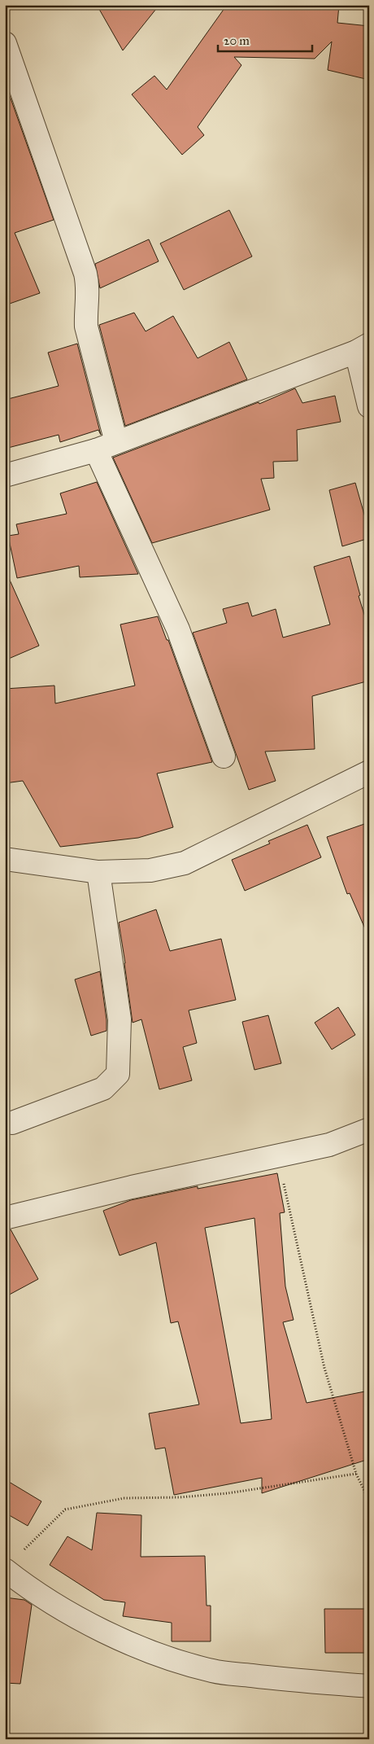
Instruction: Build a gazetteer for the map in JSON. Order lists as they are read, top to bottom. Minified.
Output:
{"scale_bar":"20 m"}
